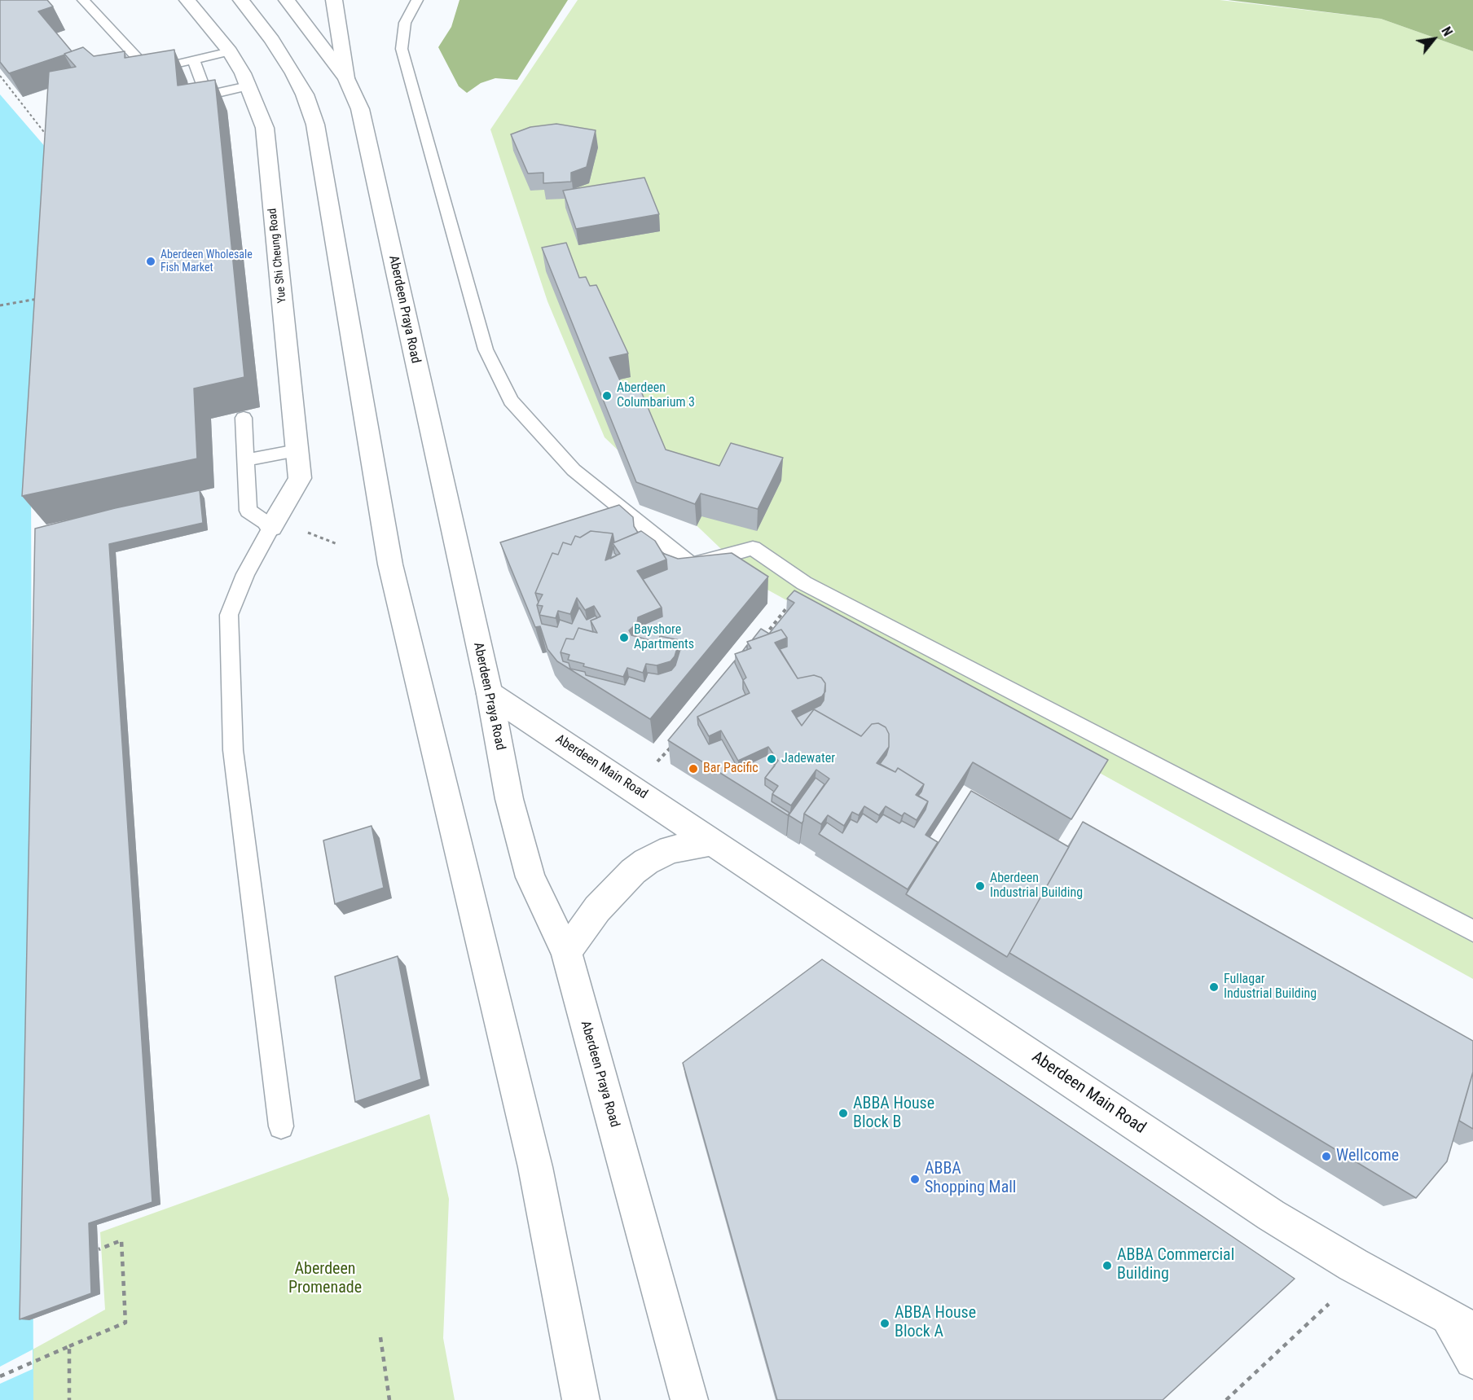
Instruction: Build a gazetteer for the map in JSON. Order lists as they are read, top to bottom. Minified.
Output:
{"streets":{"main road":["Yue Shi Cheung Road","Aberdeen Praya Road","Aberdeen Main Road"]},"crossings":[["Aberdeen Praya Road","Aberdeen Main Road"]],"parks":["Aberdeen Promenade"],"places":["Aberdeen Wholesale Fish Market","Aberdeen Columbarium 3","Bayshore Apartments","Jadewater","Bar Pacific","Aberdeen Industrial Building","Fullagar Industrial Building","ABBA House Block B","Wellcome","ABBA Shopping Mall","ABBA Commercial Building","ABBA House Block A"],"north":"top right"}
